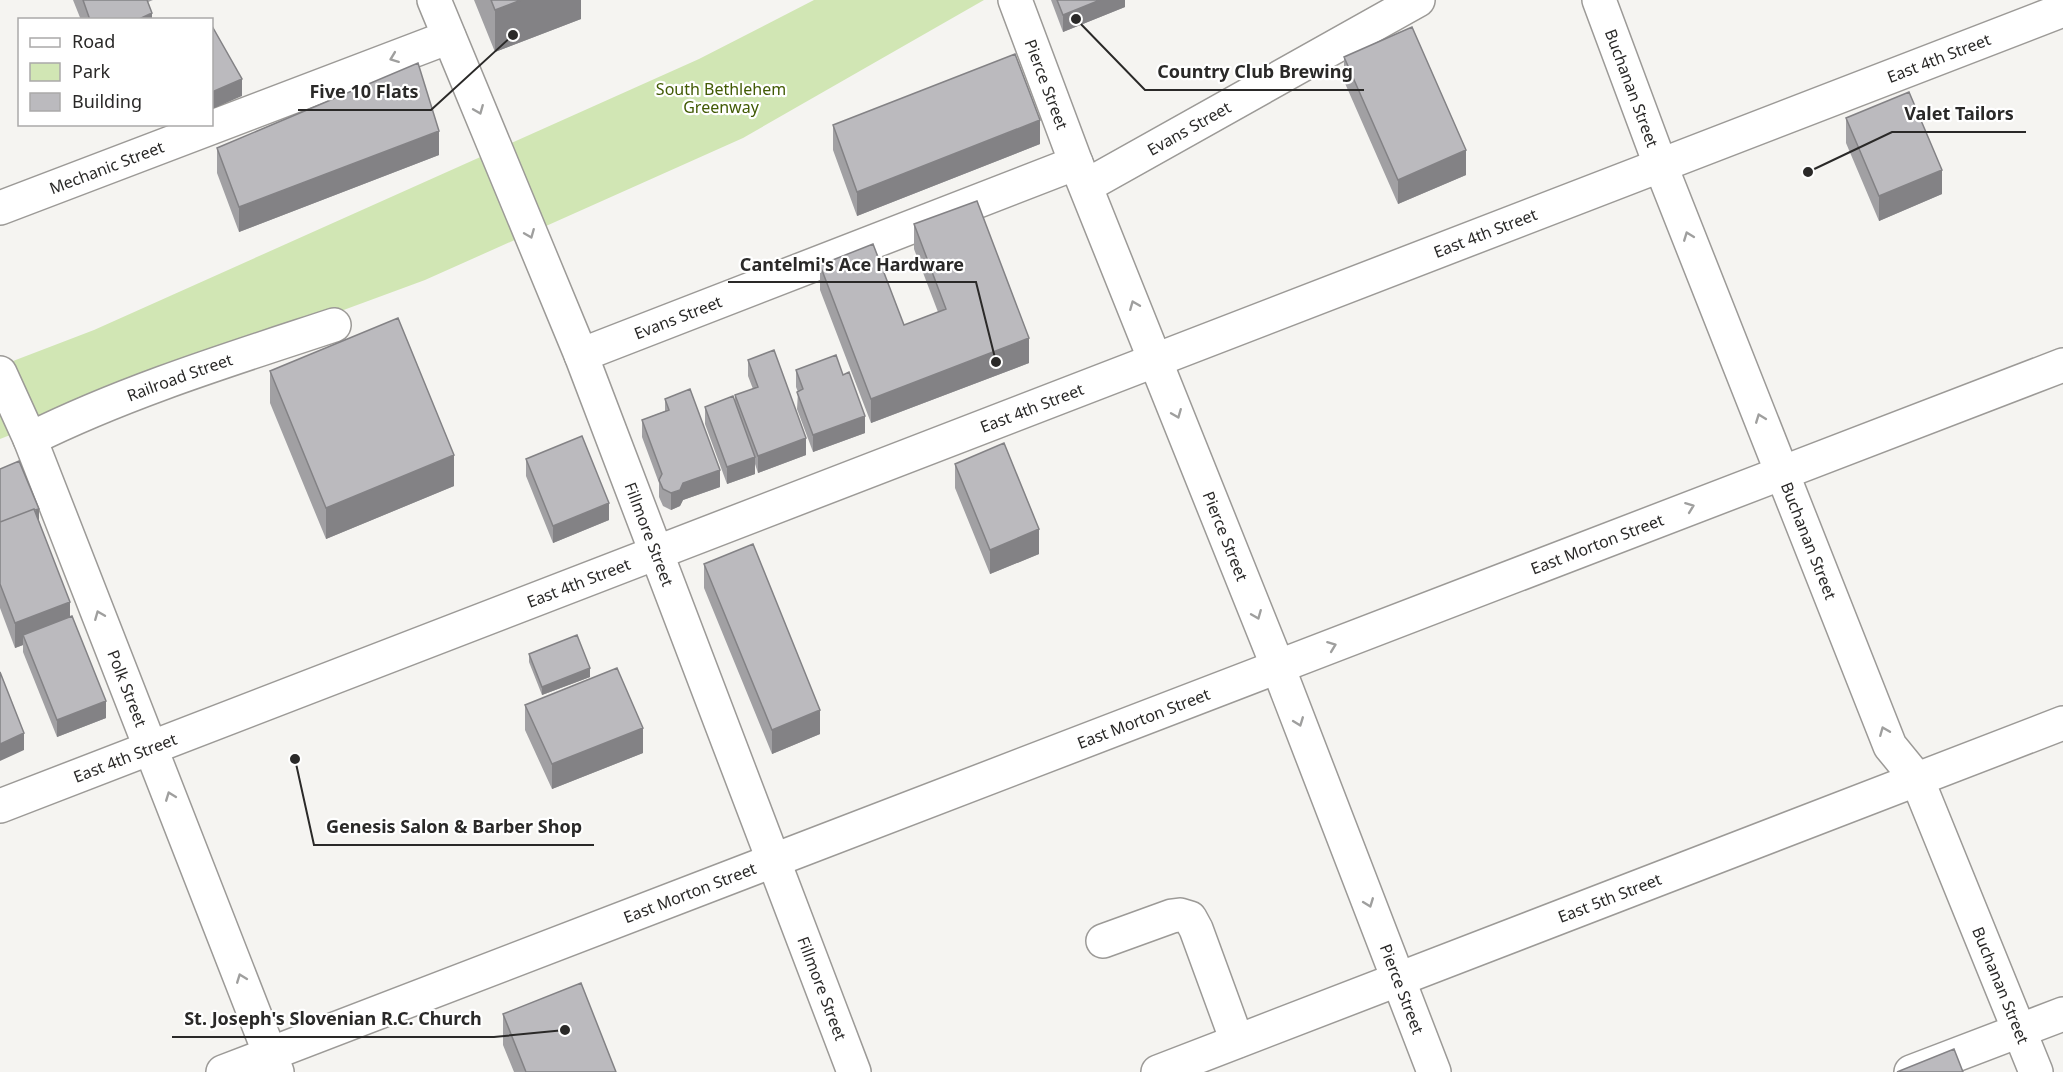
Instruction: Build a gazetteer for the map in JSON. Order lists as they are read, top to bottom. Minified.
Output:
{"streets":{"street":["East 4th Street","Pierce Street","Buchanan Street","Evans Street","Mechanic Street","Railroad Street","Fillmore Street","East Morton Street","Polk Street","East 5th Street"]},"crossings":[["East 4th Street","Pierce Street"],["East 4th Street","Buchanan Street"],["East 4th Street","Fillmore Street"],["East 4th Street","Polk Street"],["Pierce Street","Evans Street"],["Pierce Street","East Morton Street"],["Pierce Street","East 5th Street"],["Buchanan Street","East Morton Street"],["Buchanan Street","East 5th Street"],["Evans Street","Fillmore Street"],["Mechanic Street","Fillmore Street"],["Railroad Street","Polk Street"],["Fillmore Street","East Morton Street"],["East Morton Street","Polk Street"]],"one_way":["Buchanan Street","Mechanic Street","Polk Street"],"parks":["South Bethlehem Greenway"],"places":["Country Club Brewing","Five 10 Flats","Valet Tailors","Cantelmi's Ace Hardware","Genesis Salon & Barber Shop","St. Joseph's Slovenian R.C. Church"],"legend":["Road","Park","Building"]}
